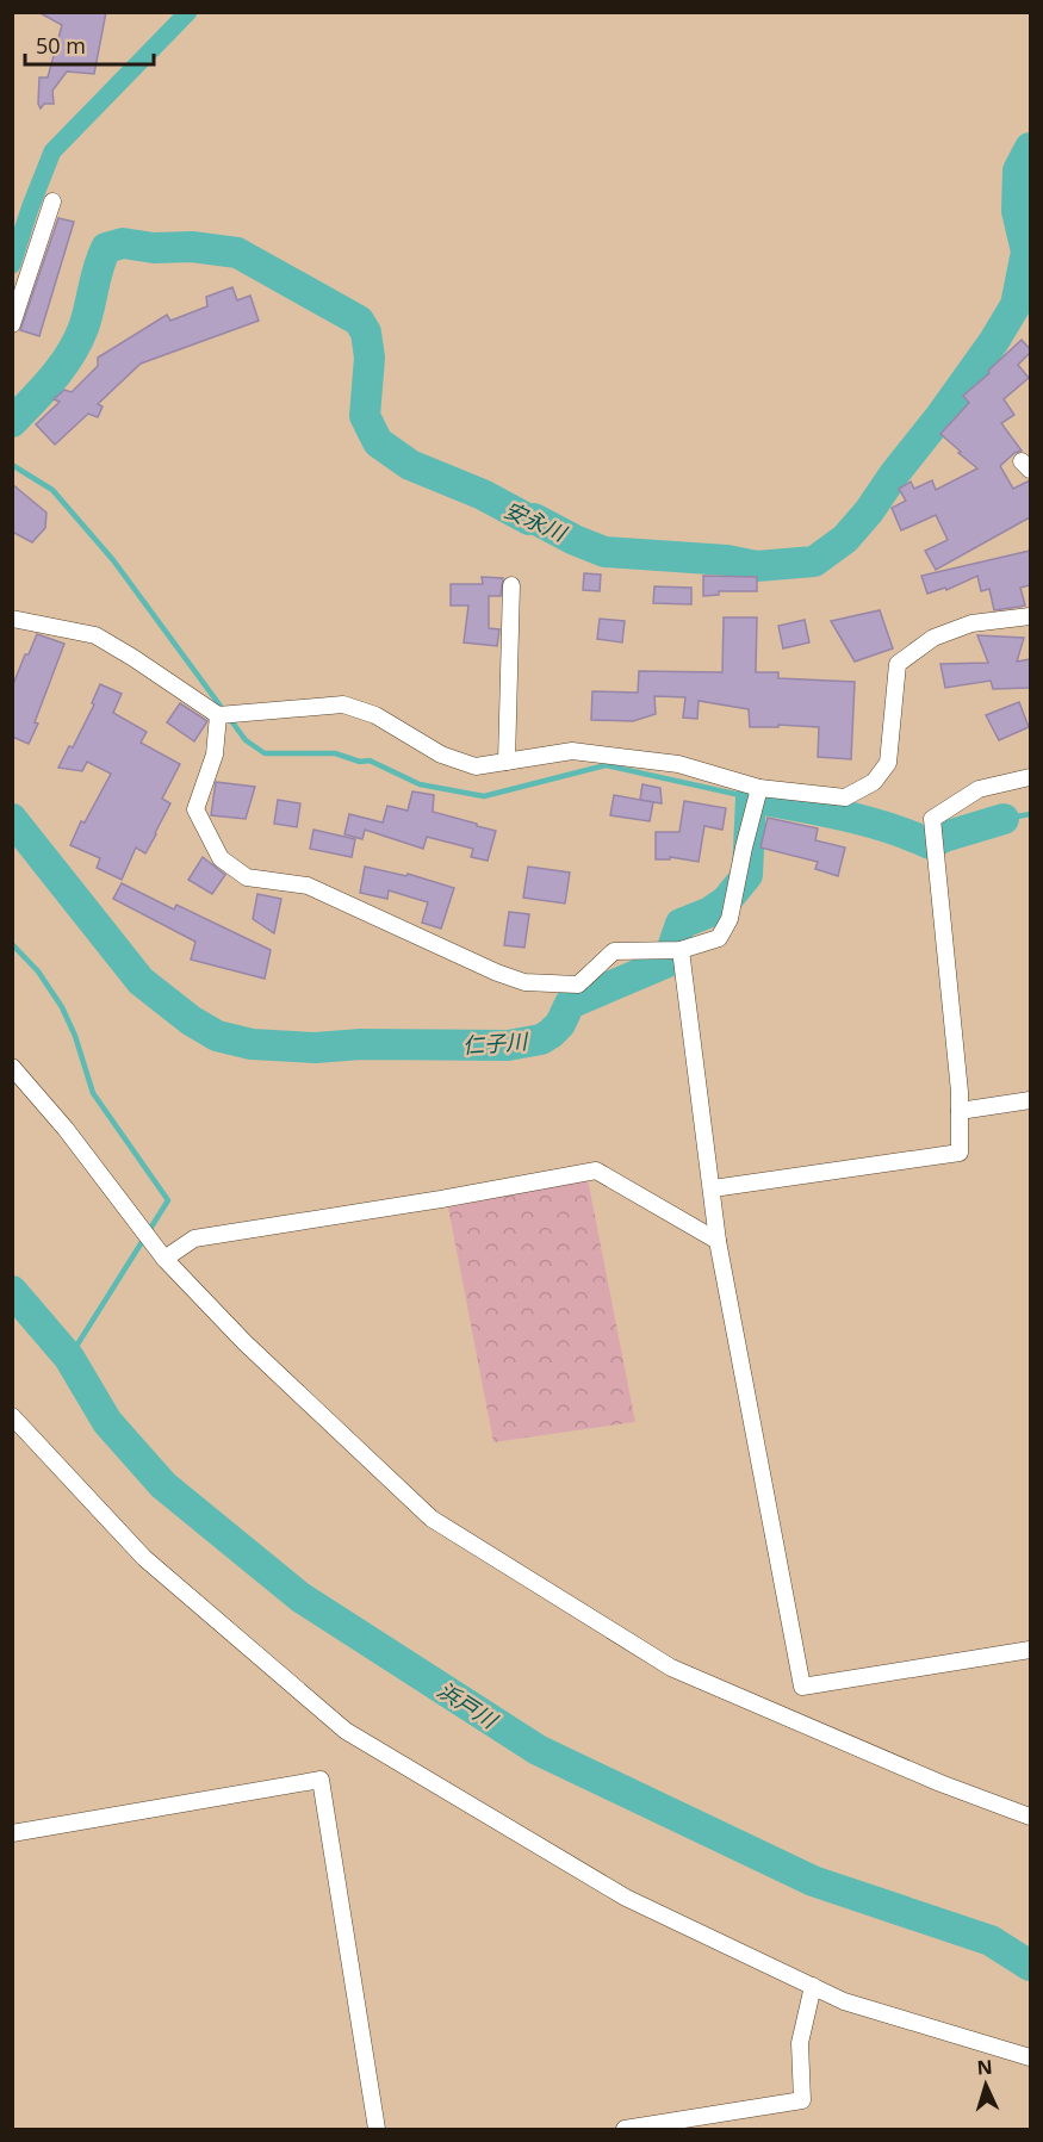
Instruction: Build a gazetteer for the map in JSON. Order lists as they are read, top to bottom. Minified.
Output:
{"water":["安永川","仁子川","浜戸川"],"scale_bar":"50 m","north":"top"}
